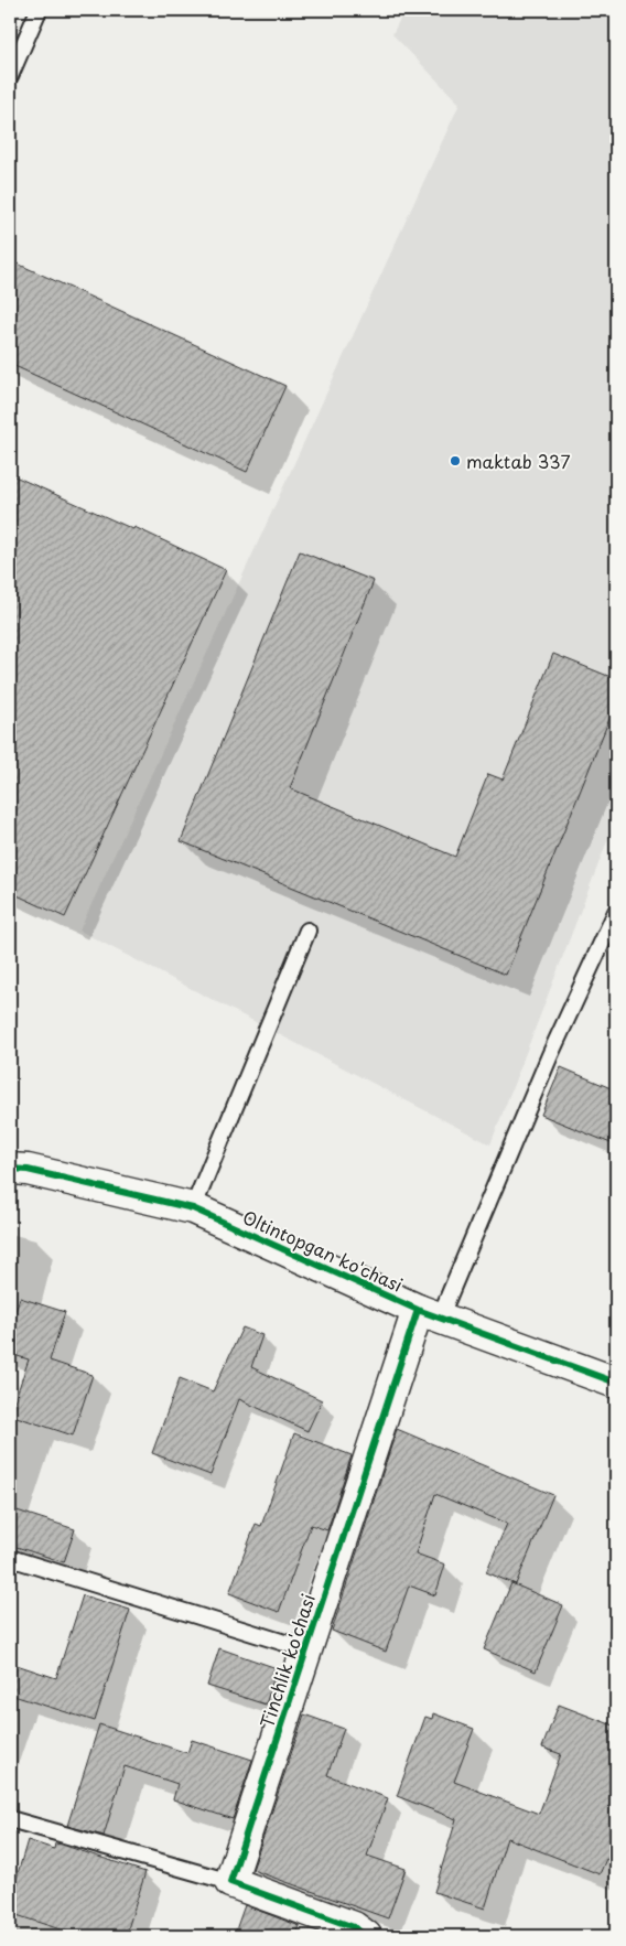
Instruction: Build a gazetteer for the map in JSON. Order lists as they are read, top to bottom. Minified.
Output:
{"streets":{"street":["Oltintopgan ko'chasi","Tinchlik ko'chasi"]},"crossings":[["Oltintopgan ko'chasi","Tinchlik ko'chasi"]],"places":["maktab 337"]}
